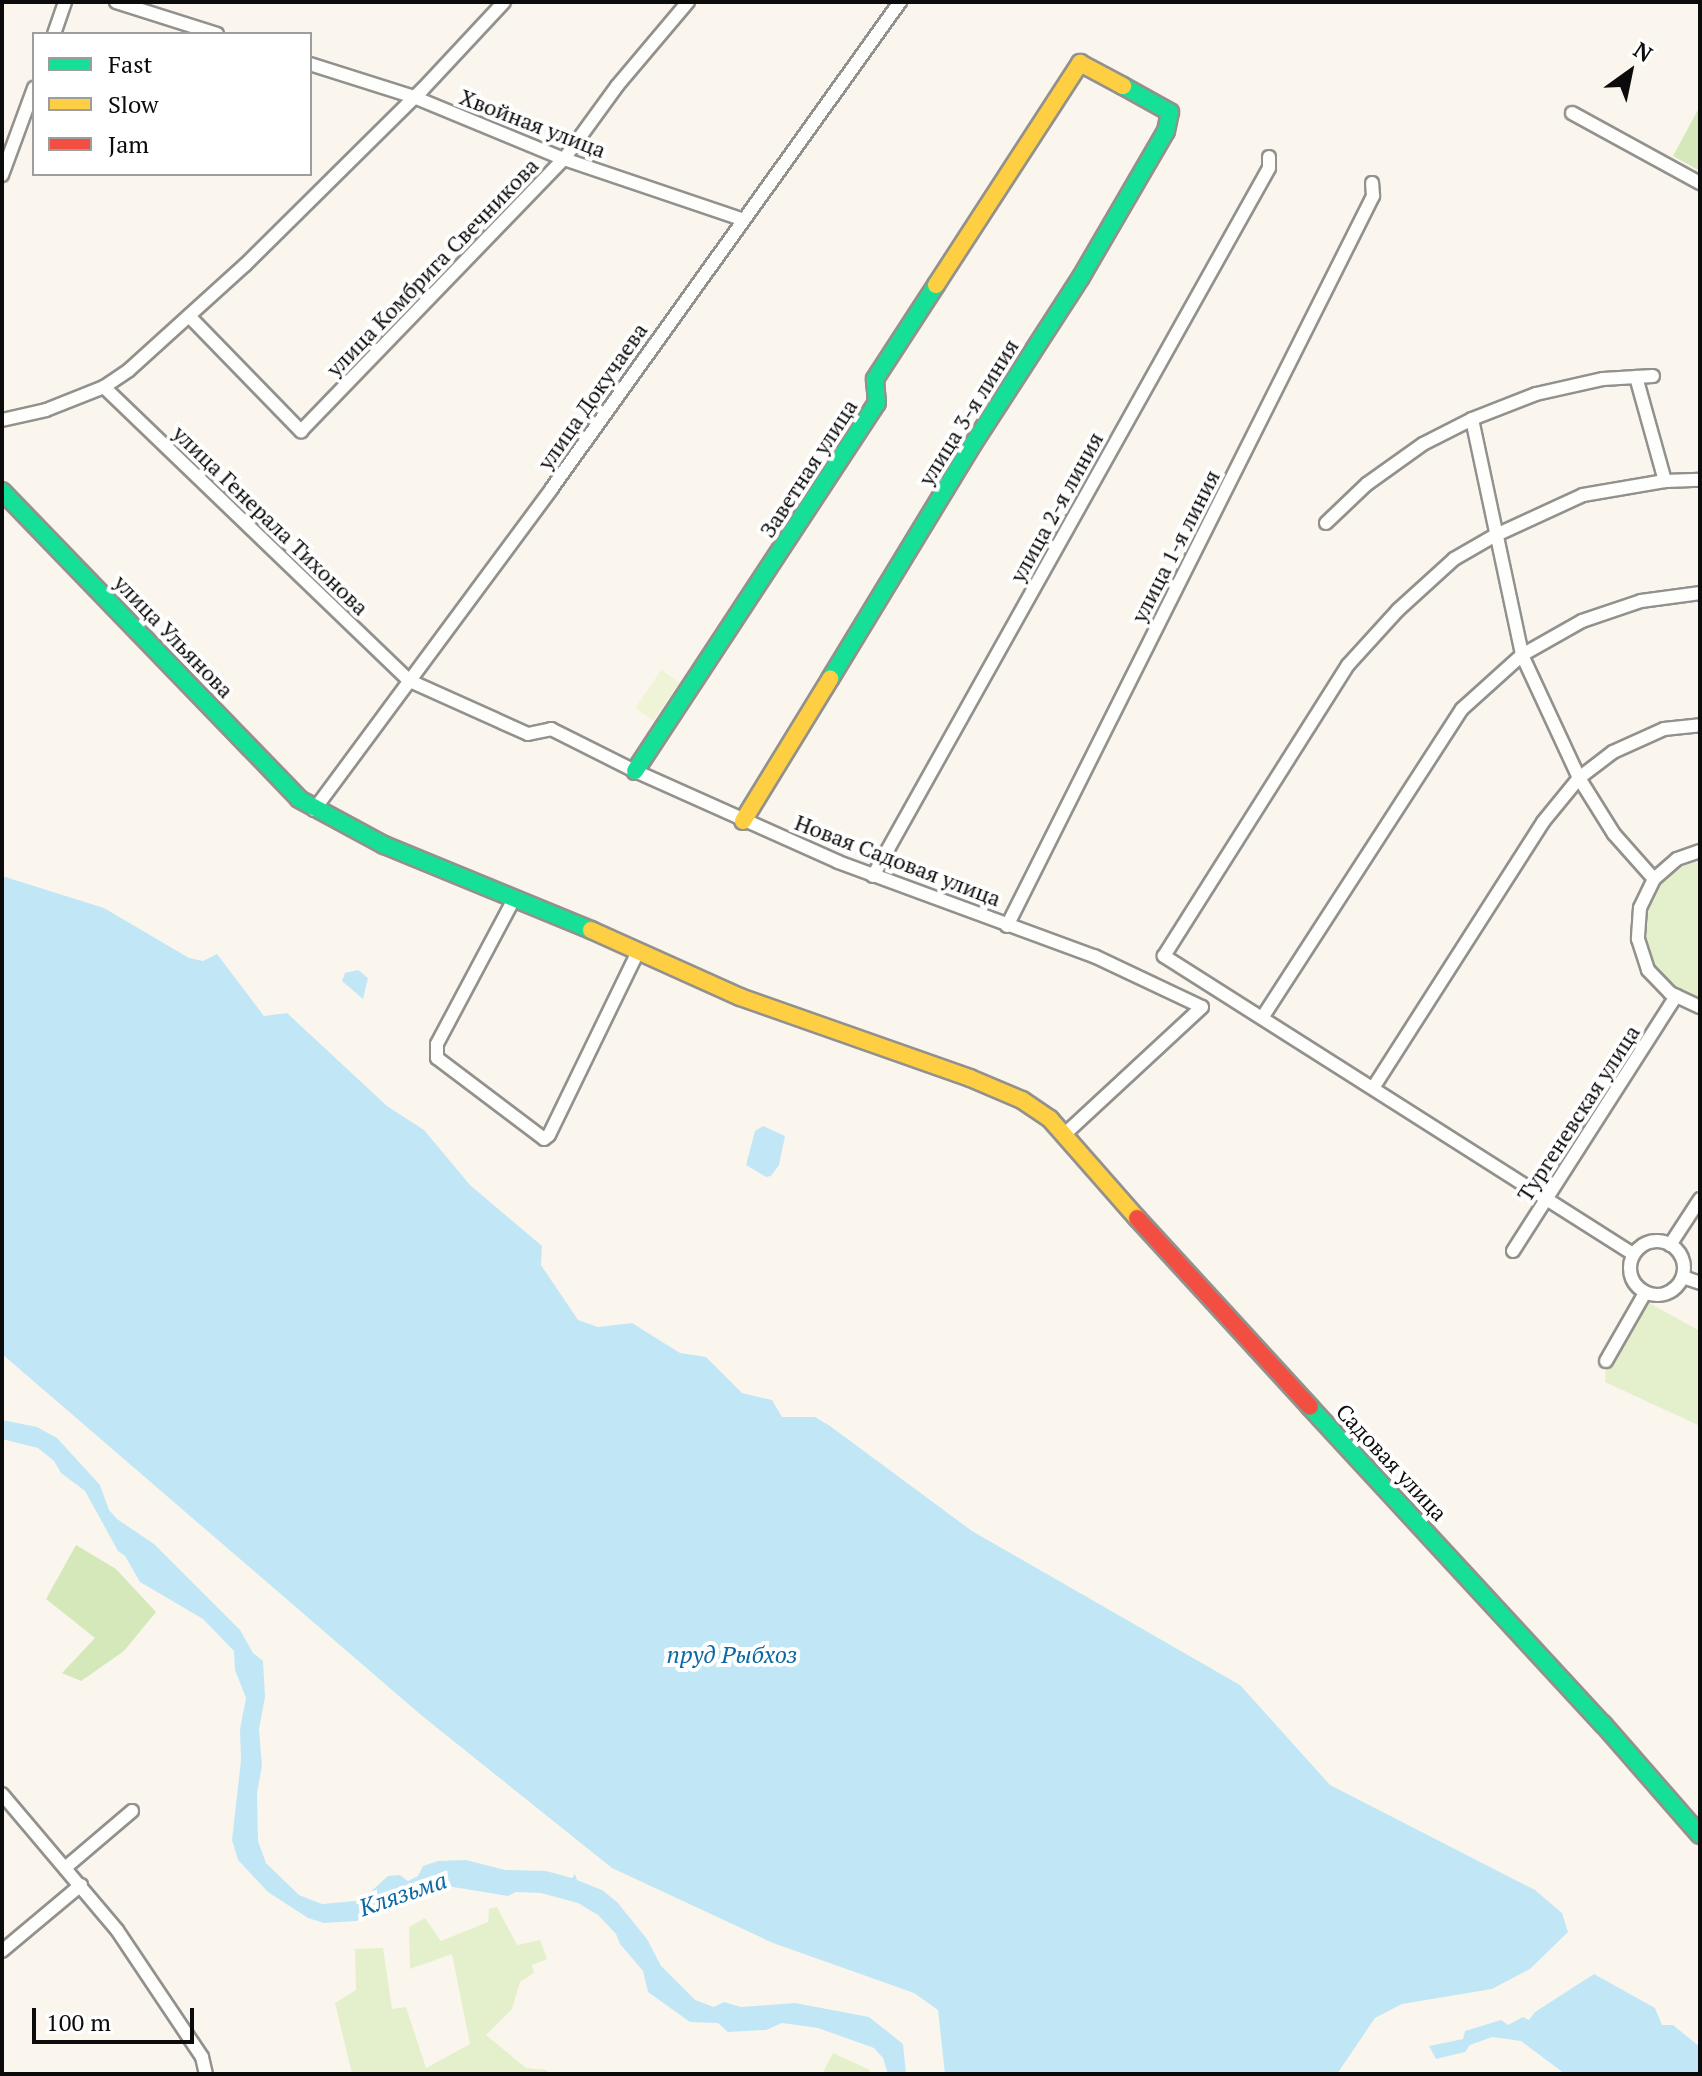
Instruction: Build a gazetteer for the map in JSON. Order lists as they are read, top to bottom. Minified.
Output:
{"streets":{"street":["Хвойная улица","улица Комбрига Свечникова","улица Докучаева","улица 3-я линия","Заветная улица","улица 2-я линия","улица Генерала Тихонова","улица 1-я линия","улица Ульянова","Новая Садовая улица","Тургеневская улица","Садовая улица"]},"crossings":[["Хвойная улица","улица Комбрига Свечникова"],["Хвойная улица","улица Докучаева"],["улица Докучаева","улица Генерала Тихонова"],["улица Докучаева","улица Ульянова"],["улица Докучаева","Новая Садовая улица"],["улица 3-я линия","Заветная улица"],["улица 3-я линия","Новая Садовая улица"],["Заветная улица","Новая Садовая улица"],["улица 2-я линия","Новая Садовая улица"],["улица Генерала Тихонова","Новая Садовая улица"],["улица 1-я линия","Новая Садовая улица"],["Новая Садовая улица","Садовая улица"]],"water":["пруд Рыбхоз","Клязьма"],"legend":["Fast","Slow","Jam"],"scale_bar":"100 m","north":"top right"}
